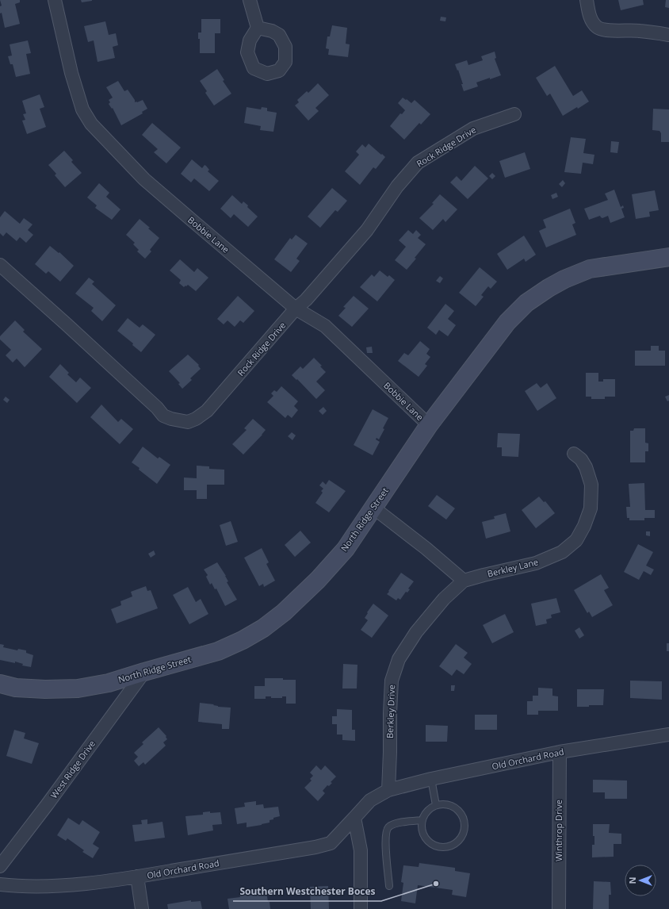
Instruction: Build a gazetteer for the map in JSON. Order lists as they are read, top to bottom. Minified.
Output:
{"streets":{"street":["Rock Ridge Drive","Bobbie Lane","North Ridge Street","Berkley Lane","Berkley Drive","Old Orchard Road","West Ridge Drive","Winthrop Drive"]},"crossings":[["Rock Ridge Drive","Bobbie Lane"],["Bobbie Lane","North Ridge Street"],["North Ridge Street","West Ridge Drive"],["Berkley Lane","Berkley Drive"],["Berkley Drive","Old Orchard Road"],["Old Orchard Road","Winthrop Drive"]],"places":["Southern Westchester Boces"],"north":"left"}
